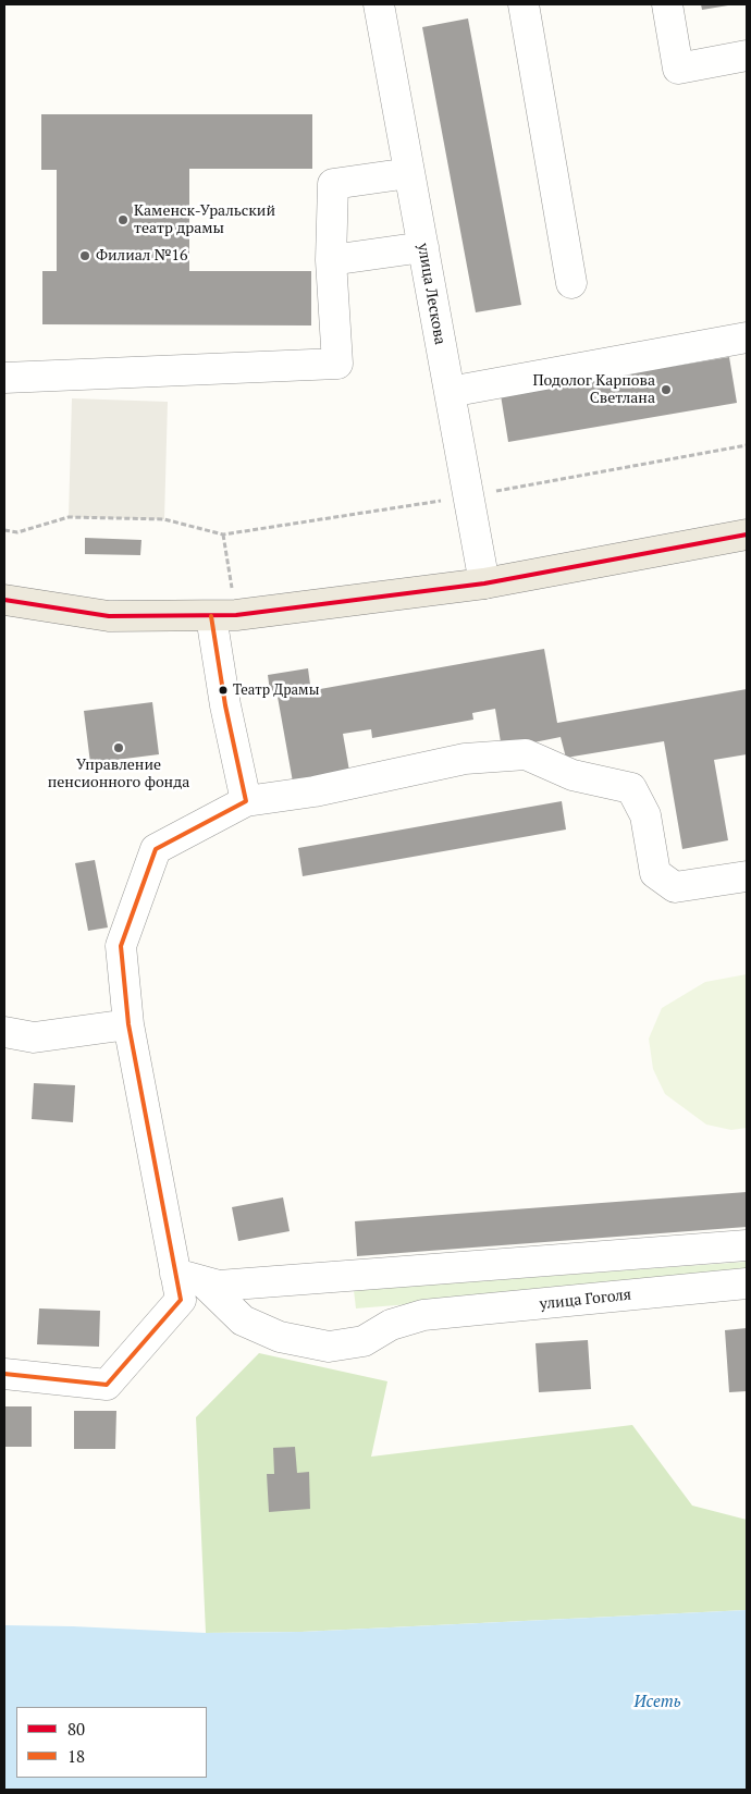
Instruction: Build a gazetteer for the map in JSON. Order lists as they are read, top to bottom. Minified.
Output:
{"streets":{"street":["улица Лескова","улица Гоголя"]},"water":["Исеть"],"places":["Каменск-Уральский театр драмы","Филиал №16","Подолог Карпова Светлана","Театр Драмы","Управление пенсионного фонда"],"lines":["transit line 80","transit line 18"],"legend":["80","18"]}
